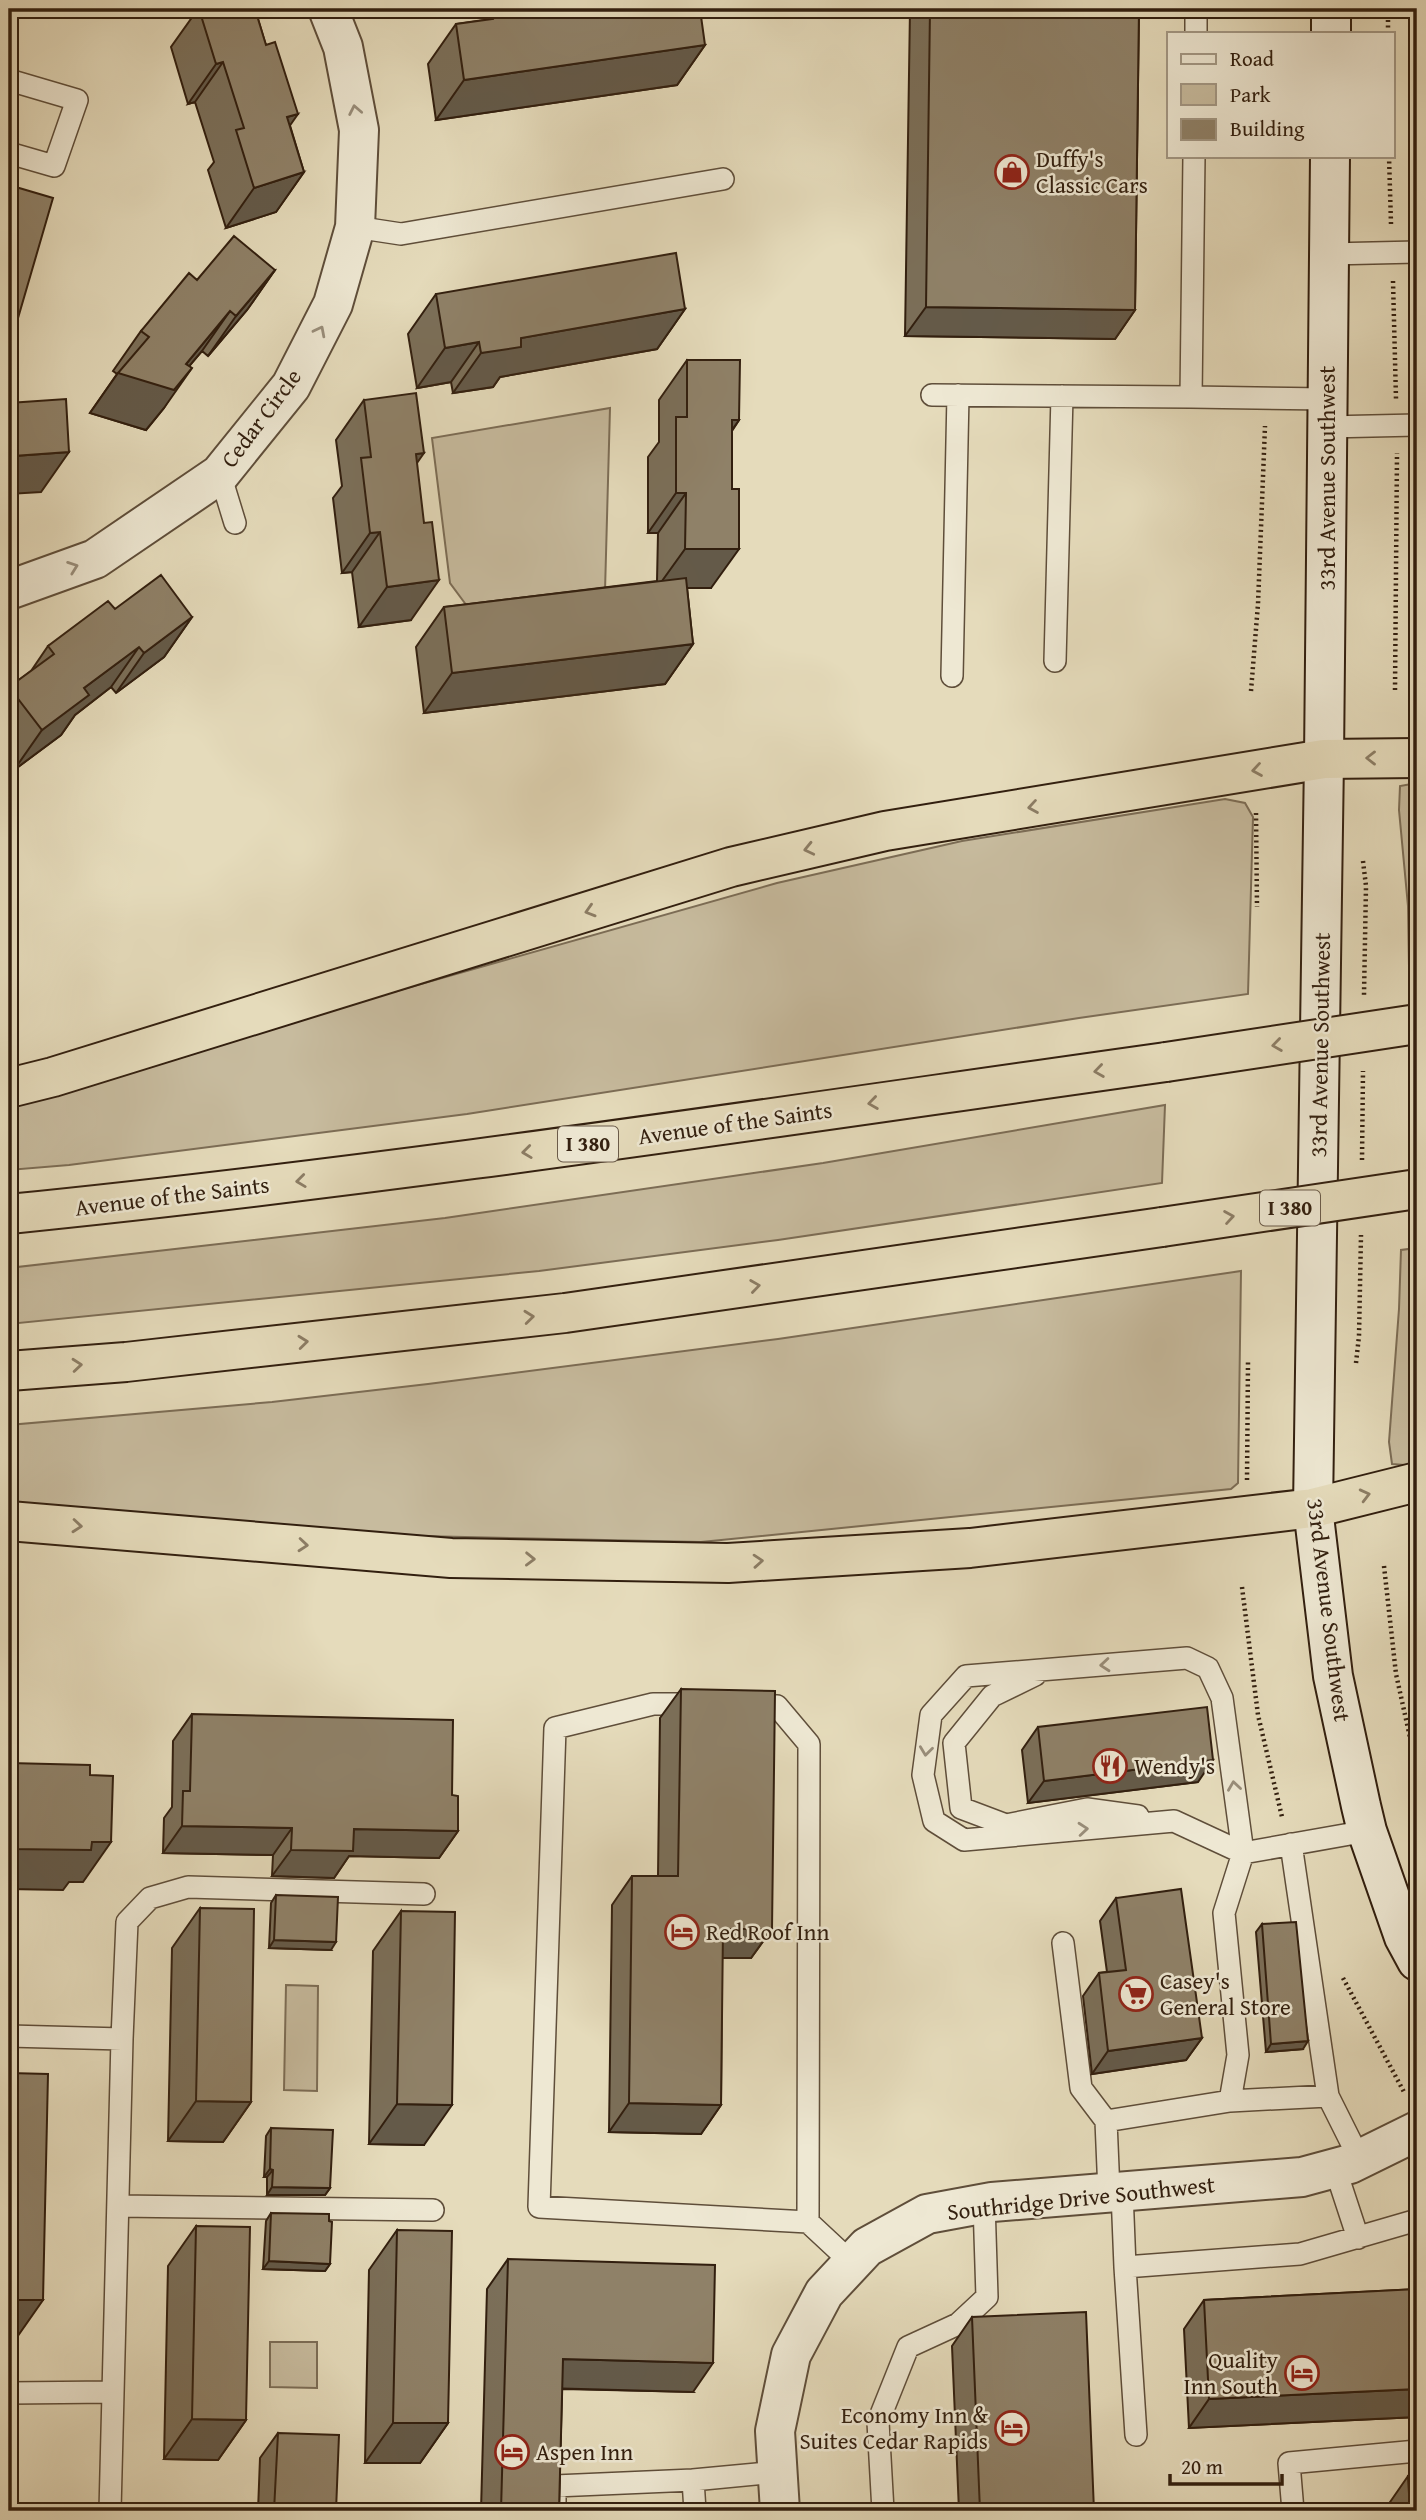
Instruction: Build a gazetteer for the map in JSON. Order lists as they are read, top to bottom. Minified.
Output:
{"streets":{"highway":["Avenue of the Saints","I 380"],"street":["Cedar Circle","33rd Avenue Southwest","Southridge Drive Southwest"]},"one_way":["Cedar Circle"],"places":{"shop":["Duffy's Classic Cars"],"restaurant":["Wendy's"],"hotel":["Red Roof Inn","Quality Inn South","Economy Inn & Suites Cedar Rapids","Aspen Inn"],"supermarket":["Casey's General Store"]},"legend":["Road","Park","Building"],"scale_bar":"20 m"}
